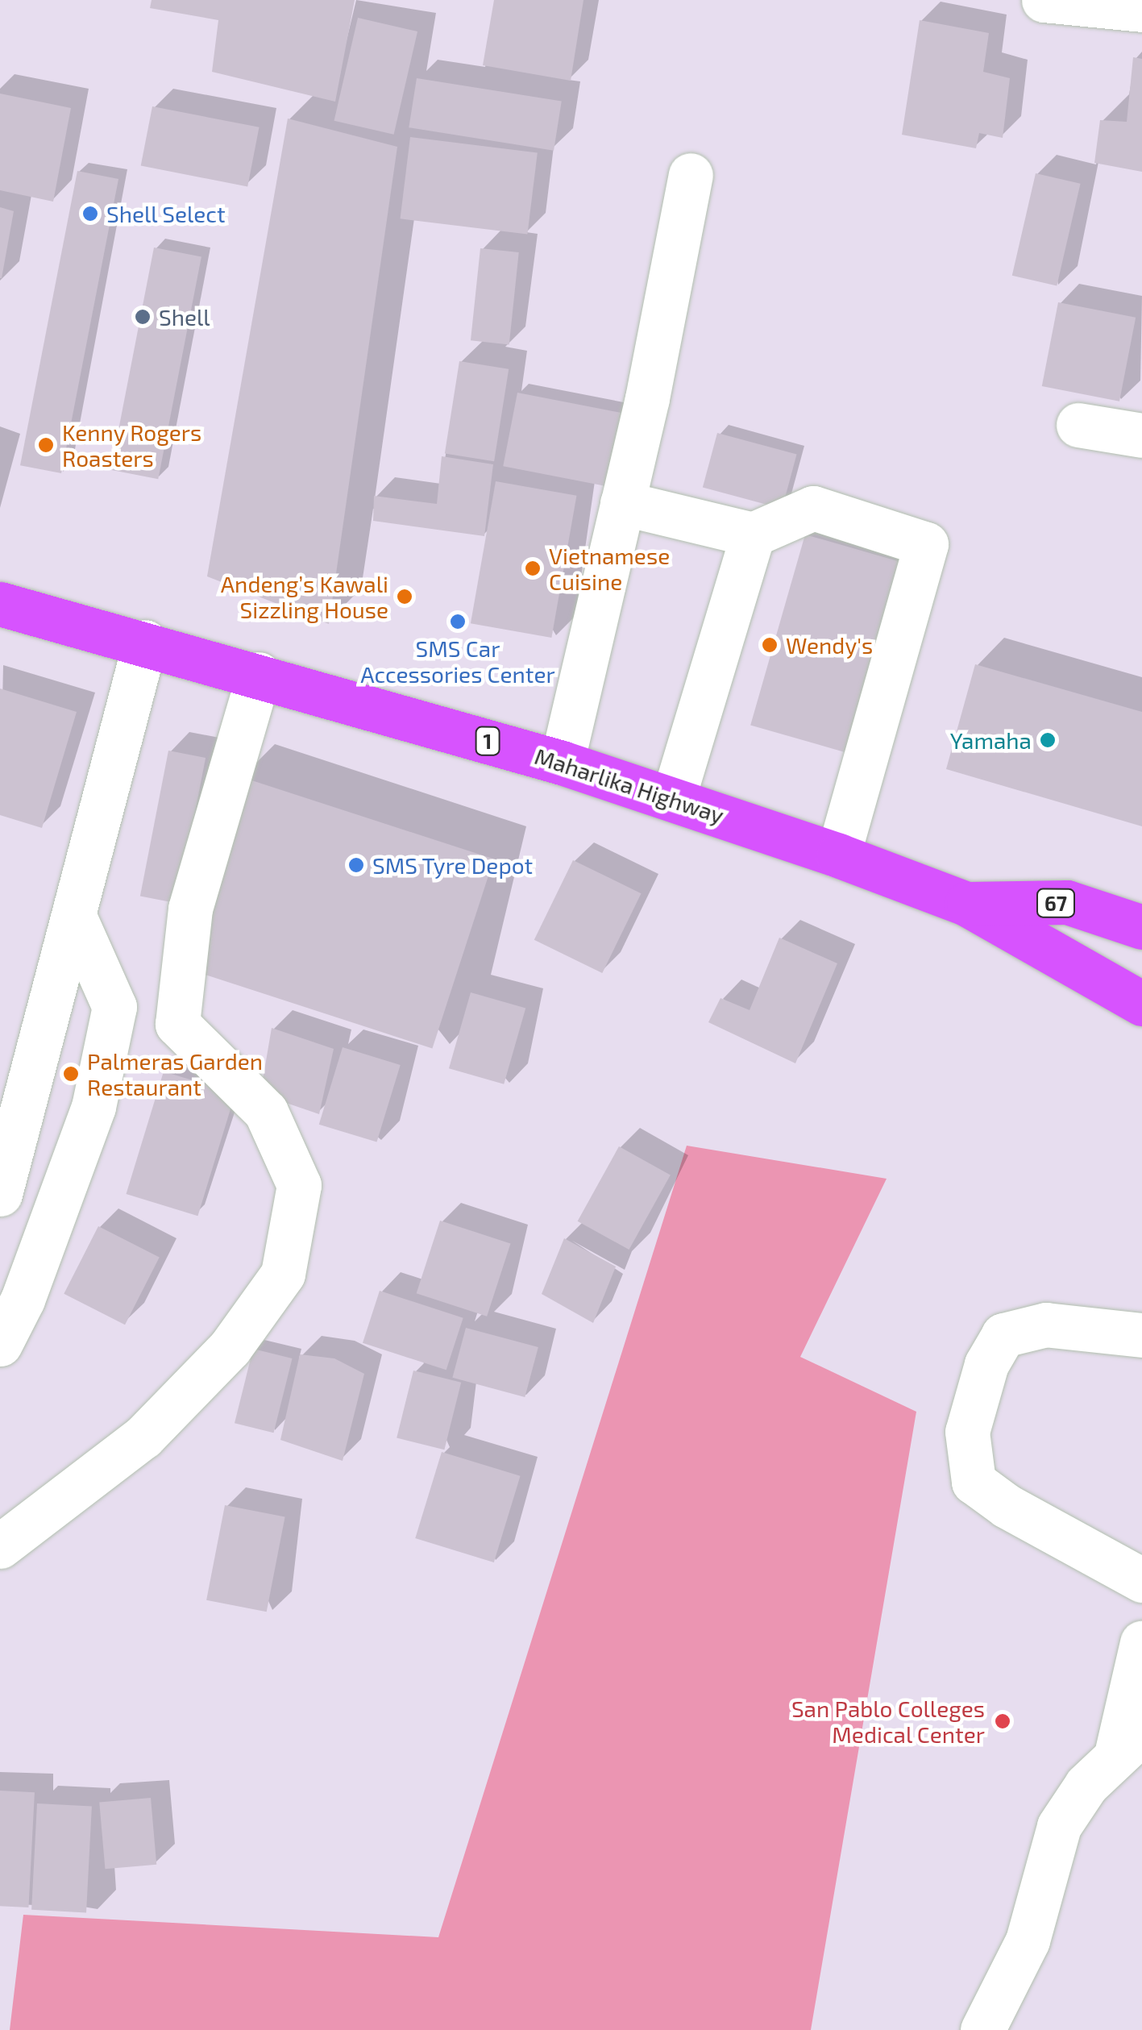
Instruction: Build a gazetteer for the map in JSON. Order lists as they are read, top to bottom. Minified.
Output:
{"streets":{"main road":["1","Maharlika Highway","67"]},"crossings":[["Maharlika Highway","67"]],"places":["Shell Select","Shell","Kenny Rogers Roasters","Vietnamese Cuisine","Andeng’s Kawali Sizzling House","SMS Car Accessories Center","Wendy's","Yamaha","SMS Tyre Depot","Palmeras Garden Restaurant","San Pablo Colleges Medical Center"]}
